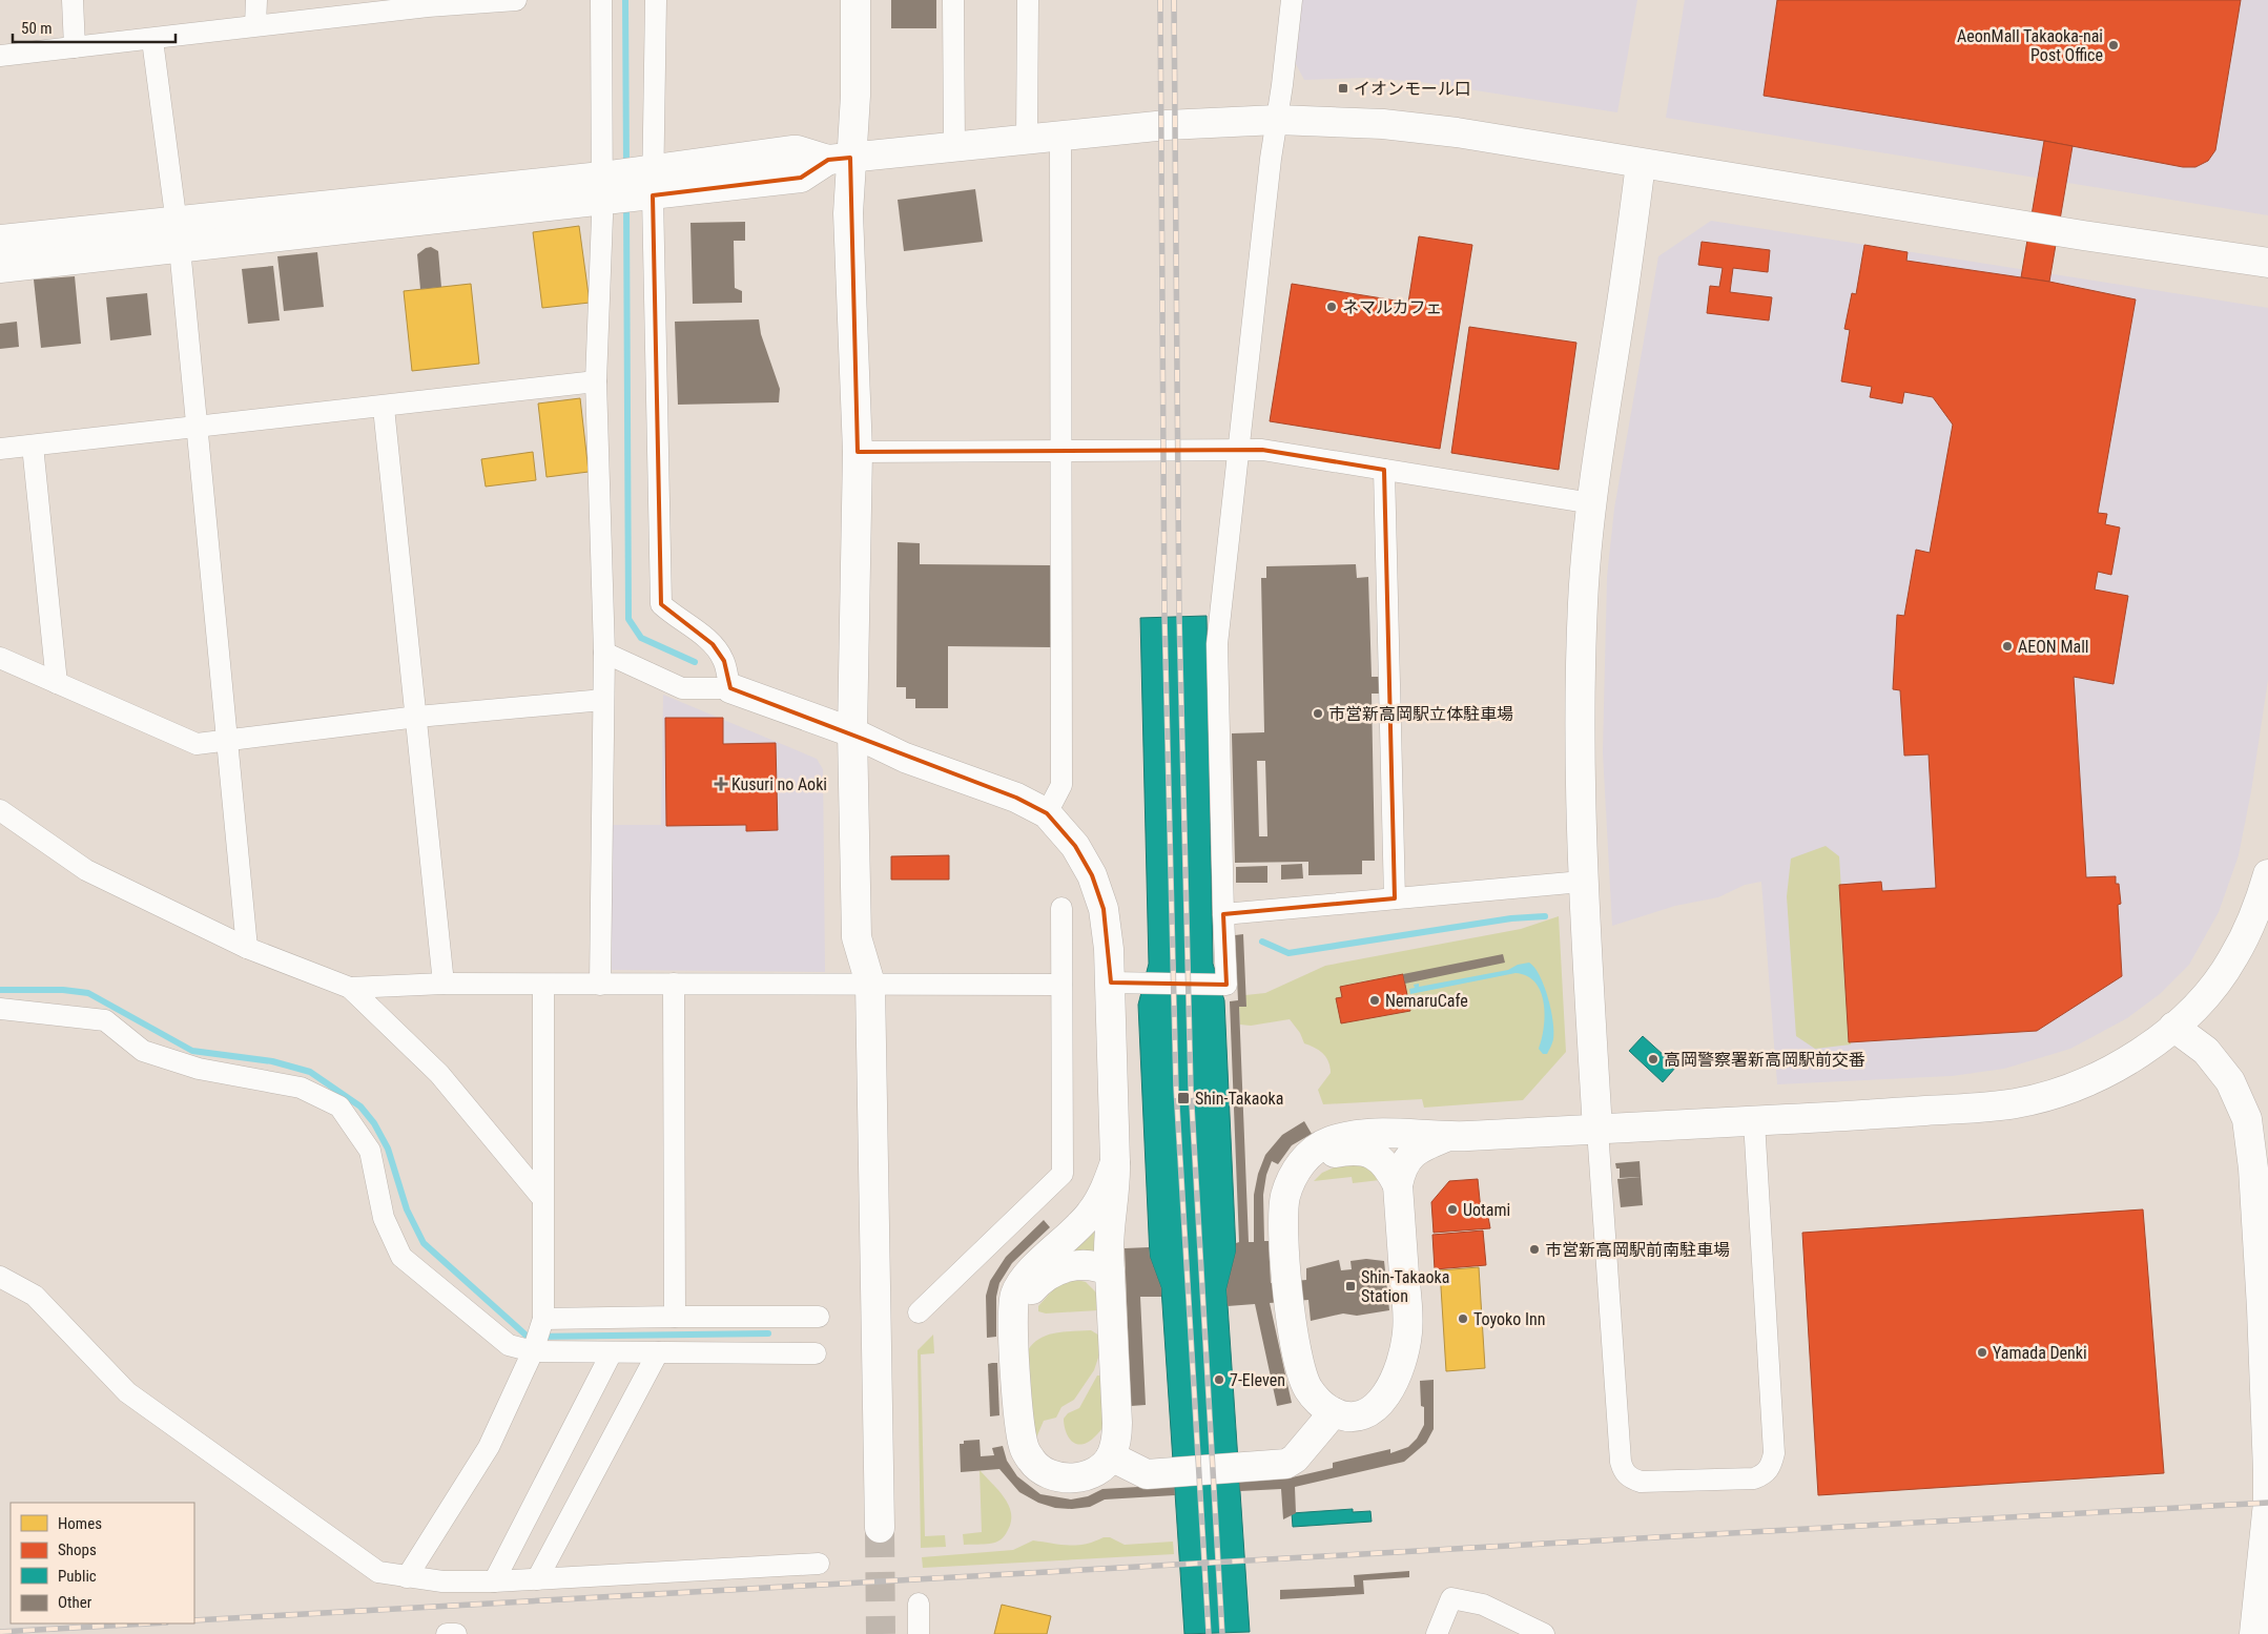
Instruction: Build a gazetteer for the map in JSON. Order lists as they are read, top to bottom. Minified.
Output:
{"places":{"other":["AeonMall Takaoka-nai Post Office","ネマルカフェ","AEON Mall","市営新高岡駅立体駐車場","NemaruCafe","高岡警察署新高岡駅前交番","Uotami","市営新高岡駅前南駐車場","Toyoko Inn","Yamada Denki","7-Eleven"],"transit":["イオンモール口","Shin-Takaoka","Shin-Takaoka Station"],"health":["Kusuri no Aoki"]},"legend":["Homes","Shops","Public","Other"],"scale_bar":"50 m"}
